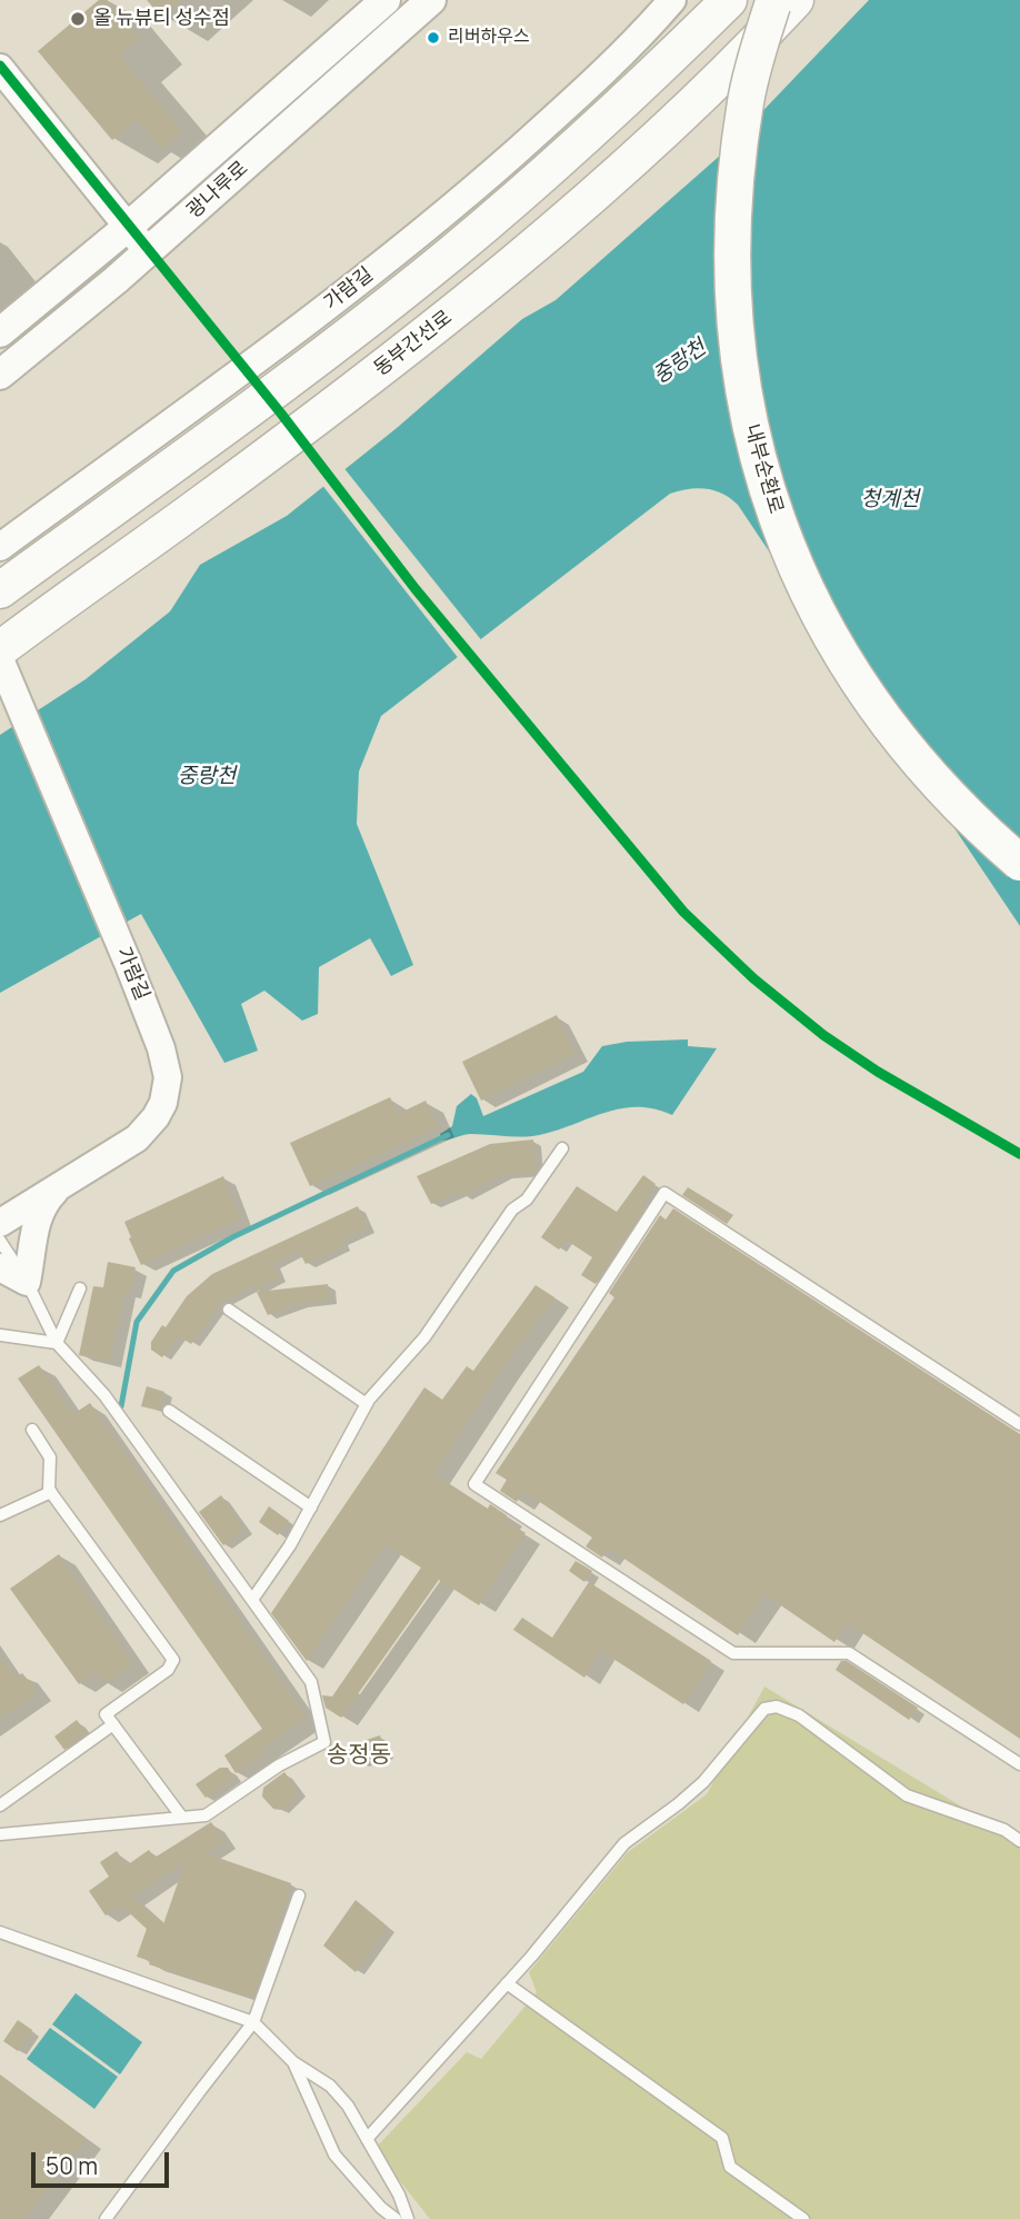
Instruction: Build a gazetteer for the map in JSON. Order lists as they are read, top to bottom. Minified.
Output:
{"streets":{"highway":["동부간선로","내부순환로"],"main road":["광나루로"],"street":["가람길"]},"crossings":[["가람길","동부간선로"]],"districts":["송정동"],"water":["중랑천","청계천"],"places":["올 뉴뷰티 성수점","리버하우스"],"scale_bar":"50 m"}
